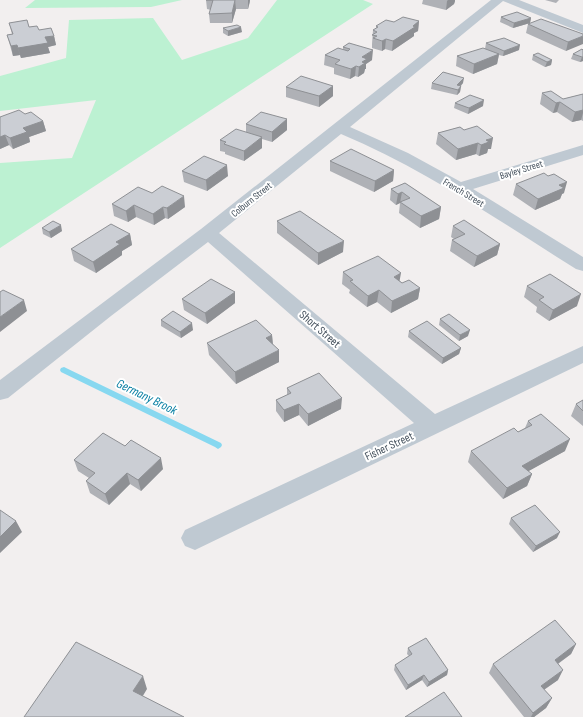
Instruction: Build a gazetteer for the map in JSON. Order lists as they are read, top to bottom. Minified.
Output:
{"streets":{"street":["Bayley Street","French Street","Colburn Street","Short Street","Fisher Street"]},"crossings":[["Bayley Street","French Street"],["French Street","Colburn Street"],["Colburn Street","Short Street"],["Short Street","Fisher Street"]],"water":["Germany Brook"]}
